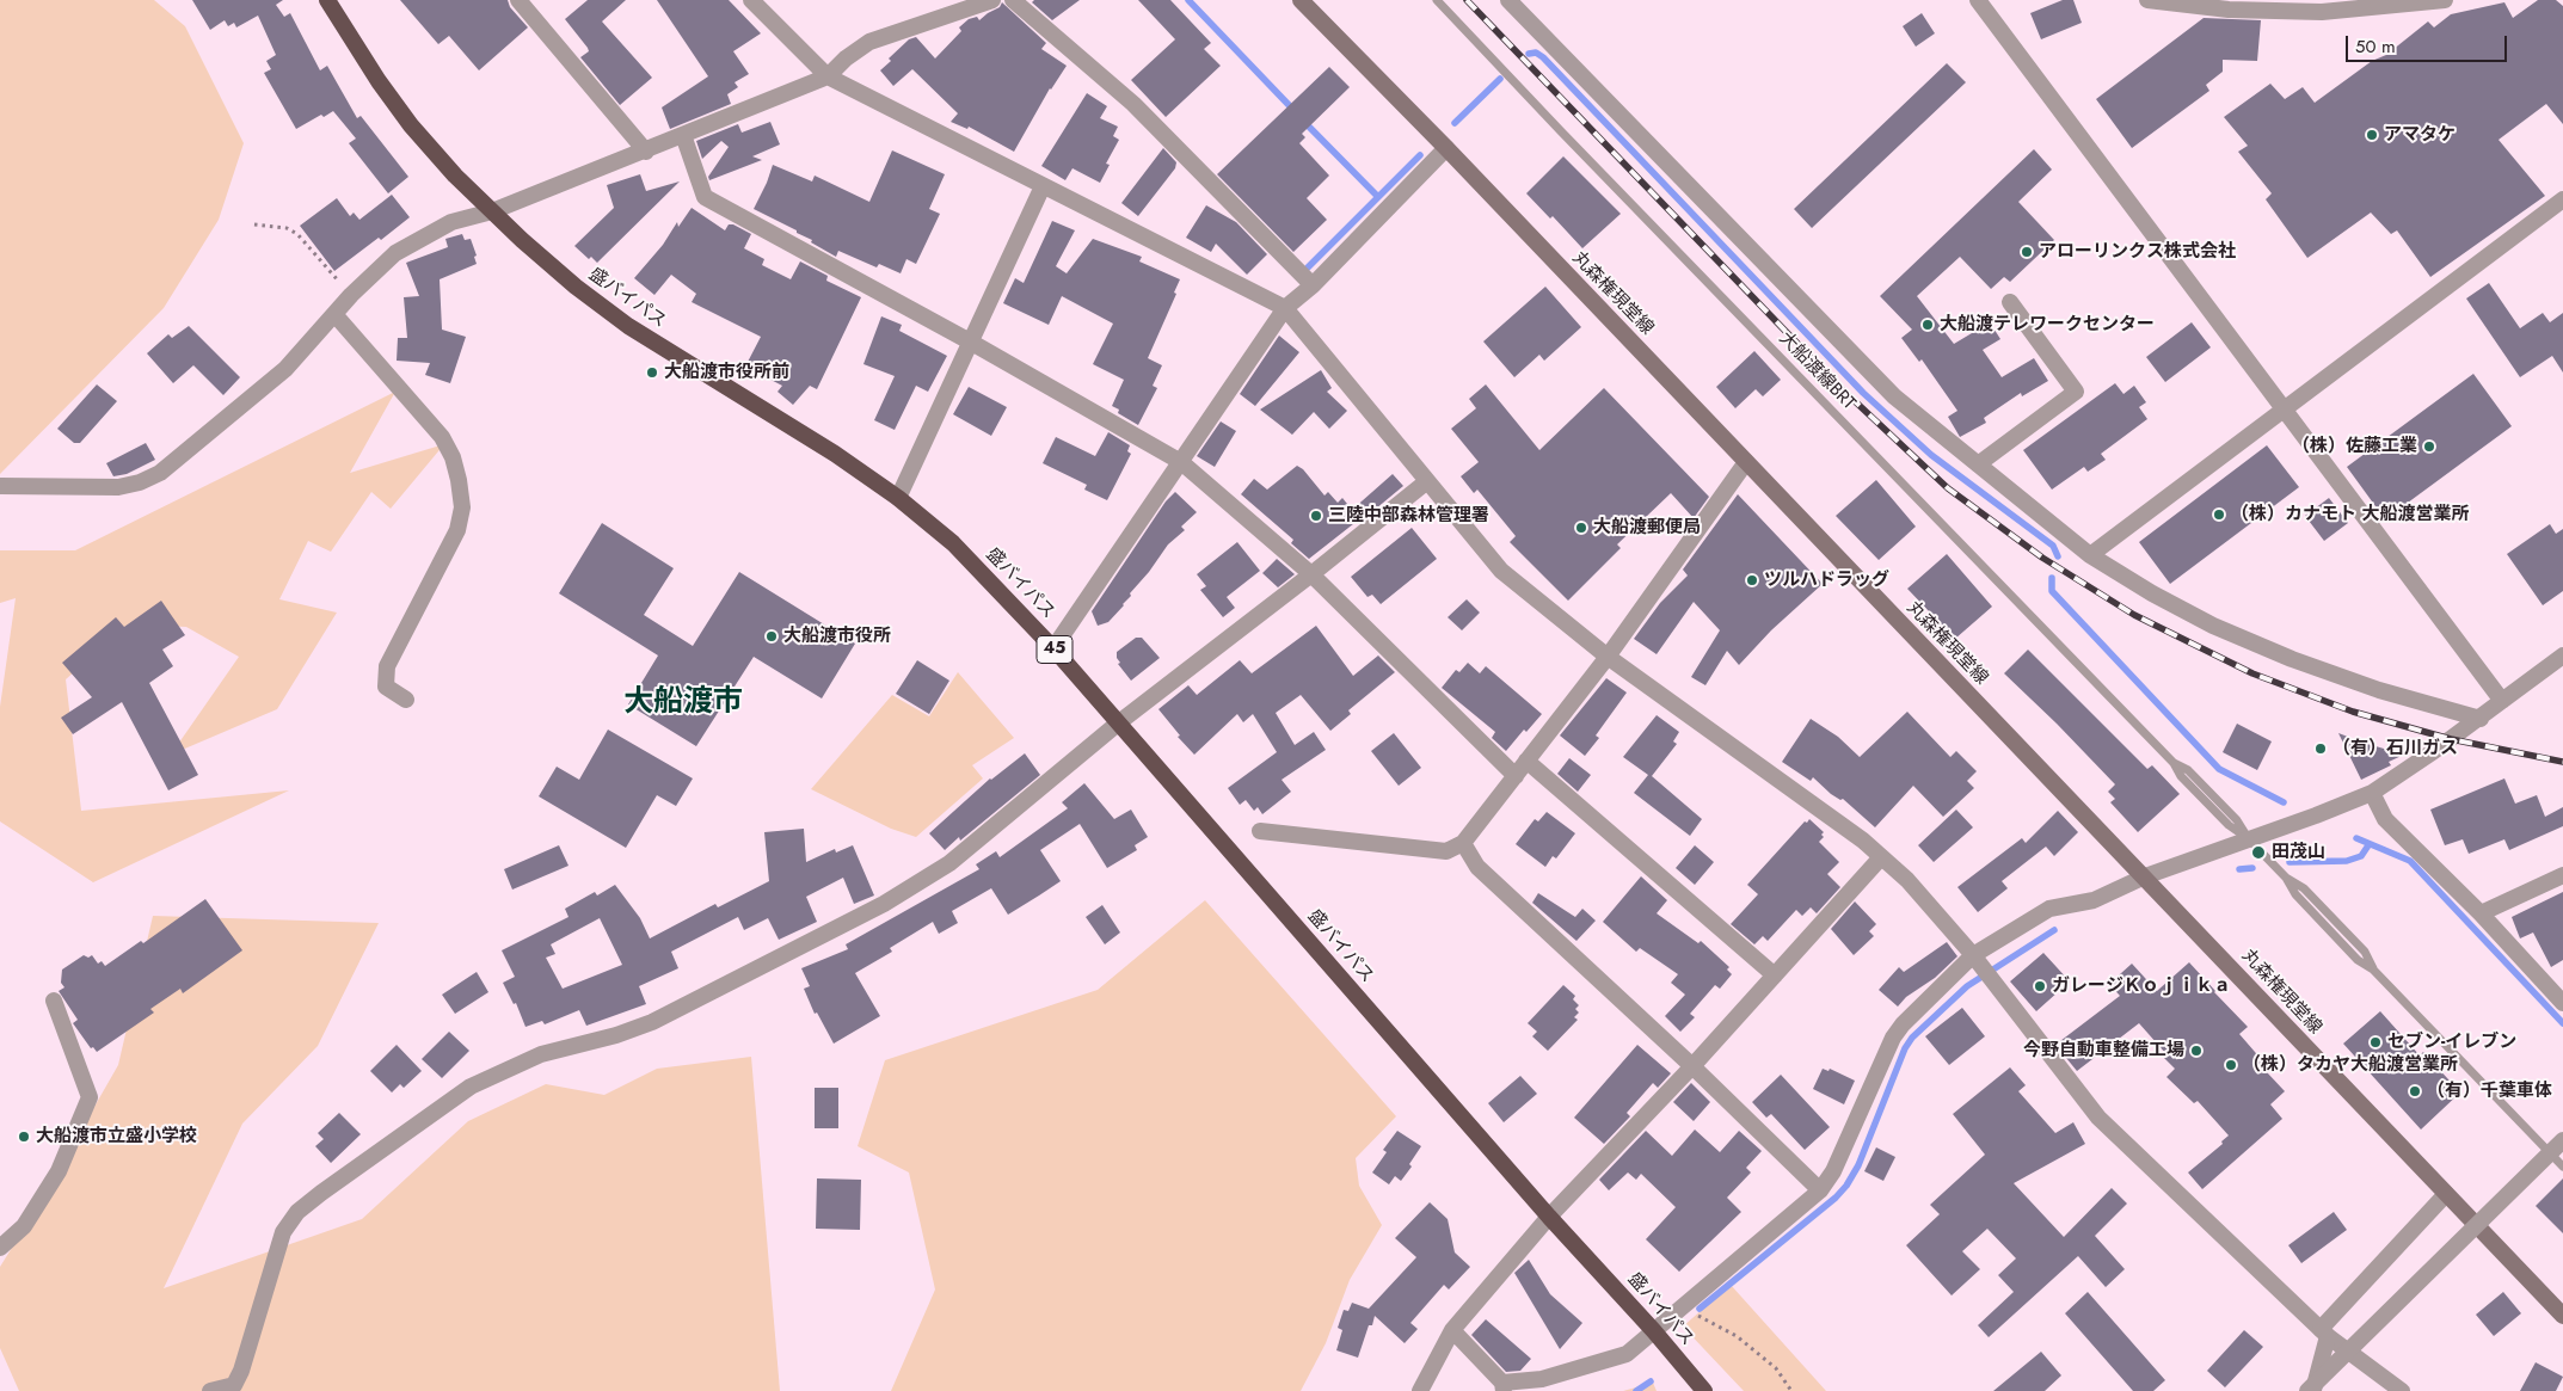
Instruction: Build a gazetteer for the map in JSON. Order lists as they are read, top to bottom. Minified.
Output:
{"streets":{"highway":["盛バイパス","45"],"main road":["丸森権現堂線"],"lane":["大船渡線BRT"]},"districts":["大船渡市"],"places":["アマタケ","アローリンクス株式会社","大船渡テレワークセンター","大船渡市役所前","（株）佐藤工業","（株）カナモト 大船渡営業所","三陸中部森林管理署","大船渡郵便局","ツルハドラッグ","大船渡市役所","（有）石川ガス","田茂山","ガレージＫｏｊｉｋａ","セブン-イレブン","今野自動車整備工場","（株）タカヤ大船渡営業所","（有）千葉車体","大船渡市立盛小学校"],"scale_bar":"50 m"}
